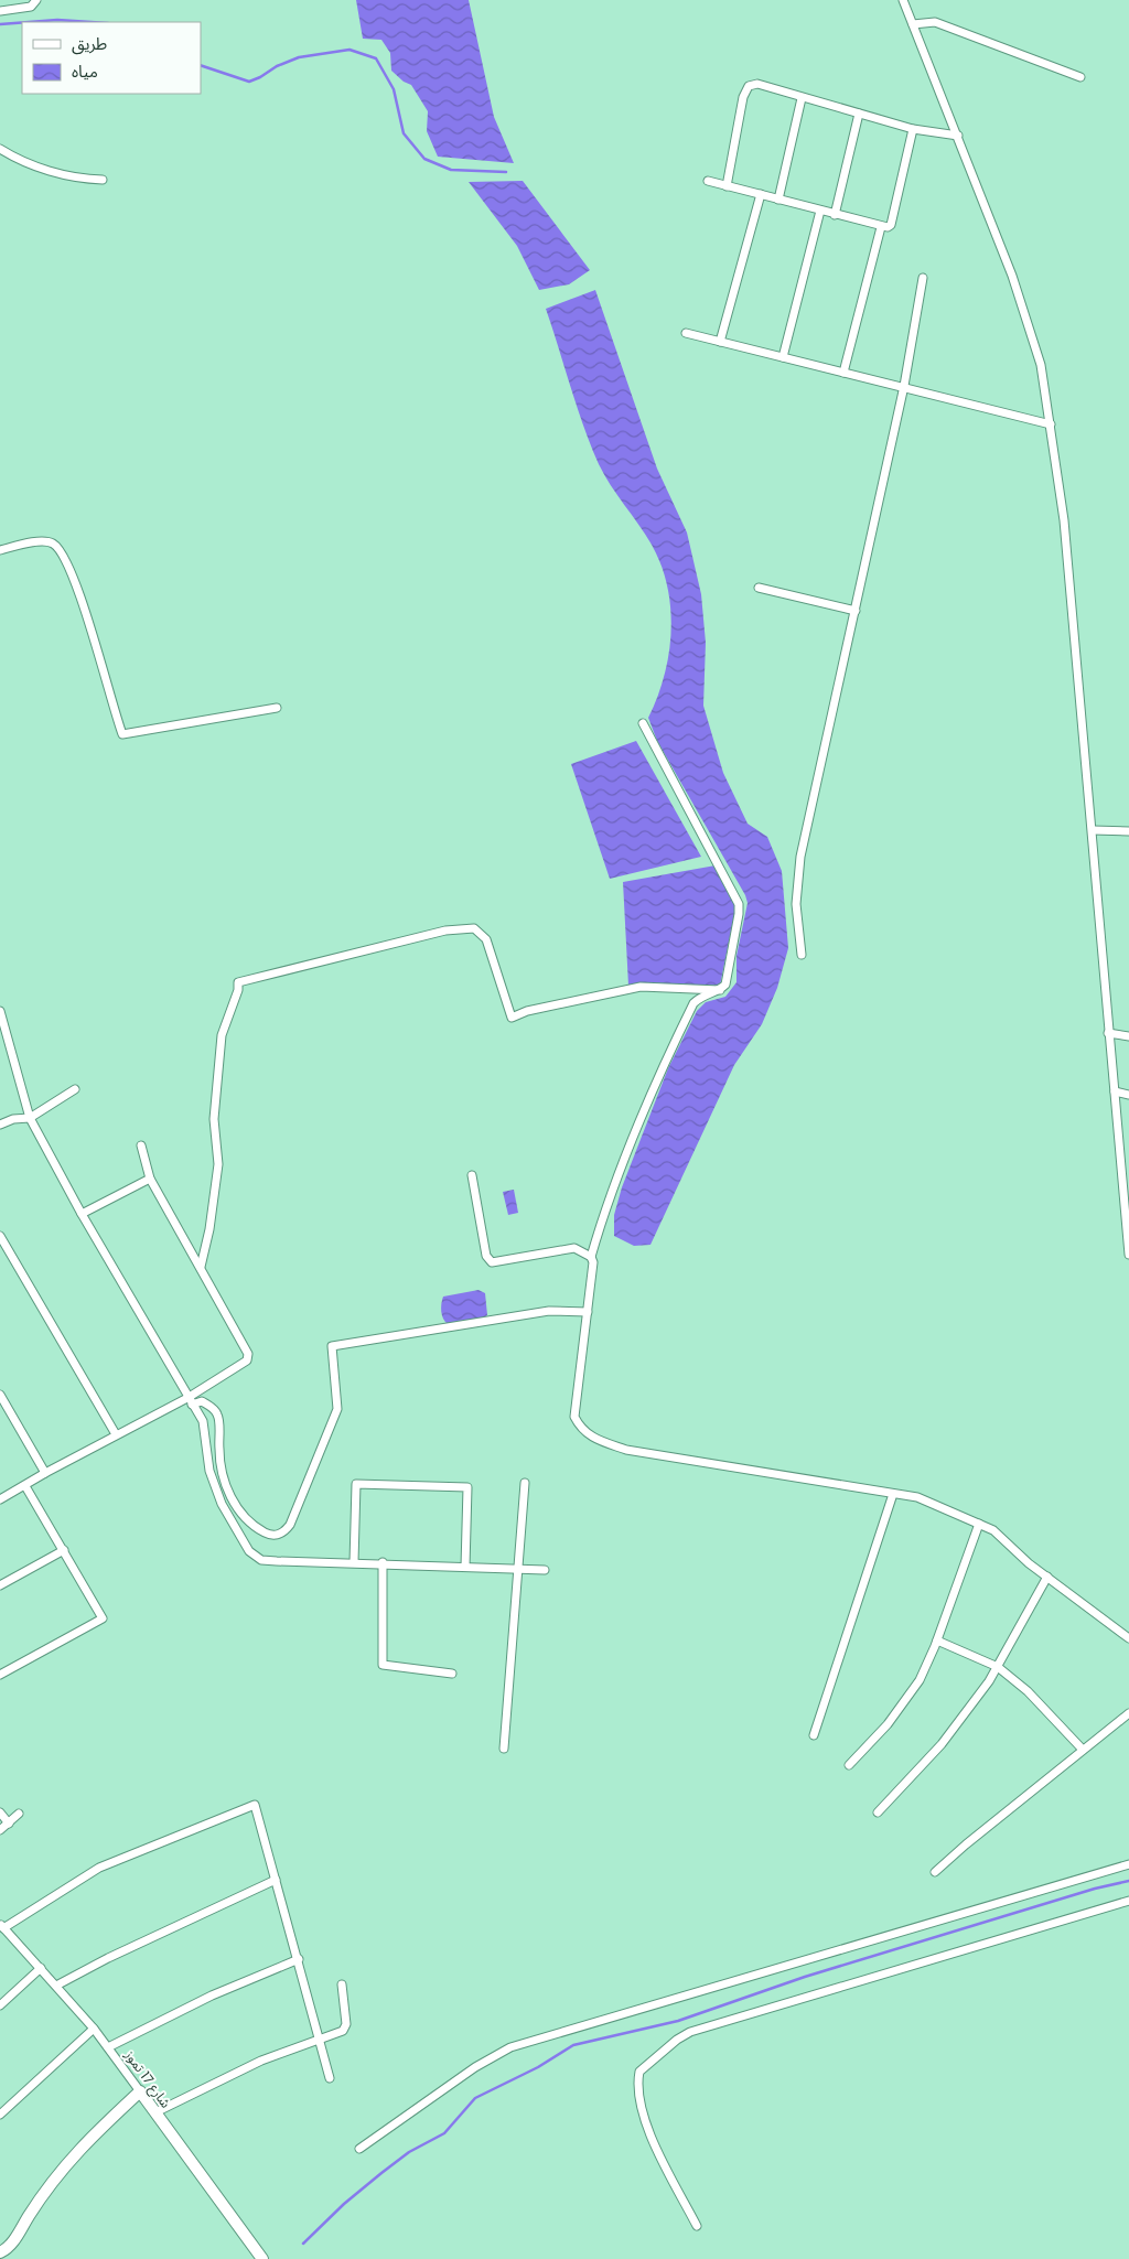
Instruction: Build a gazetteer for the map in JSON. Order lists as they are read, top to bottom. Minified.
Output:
{"streets":{"main road":["شارع 17 تموز"]},"legend":["طريق","مياه"]}
